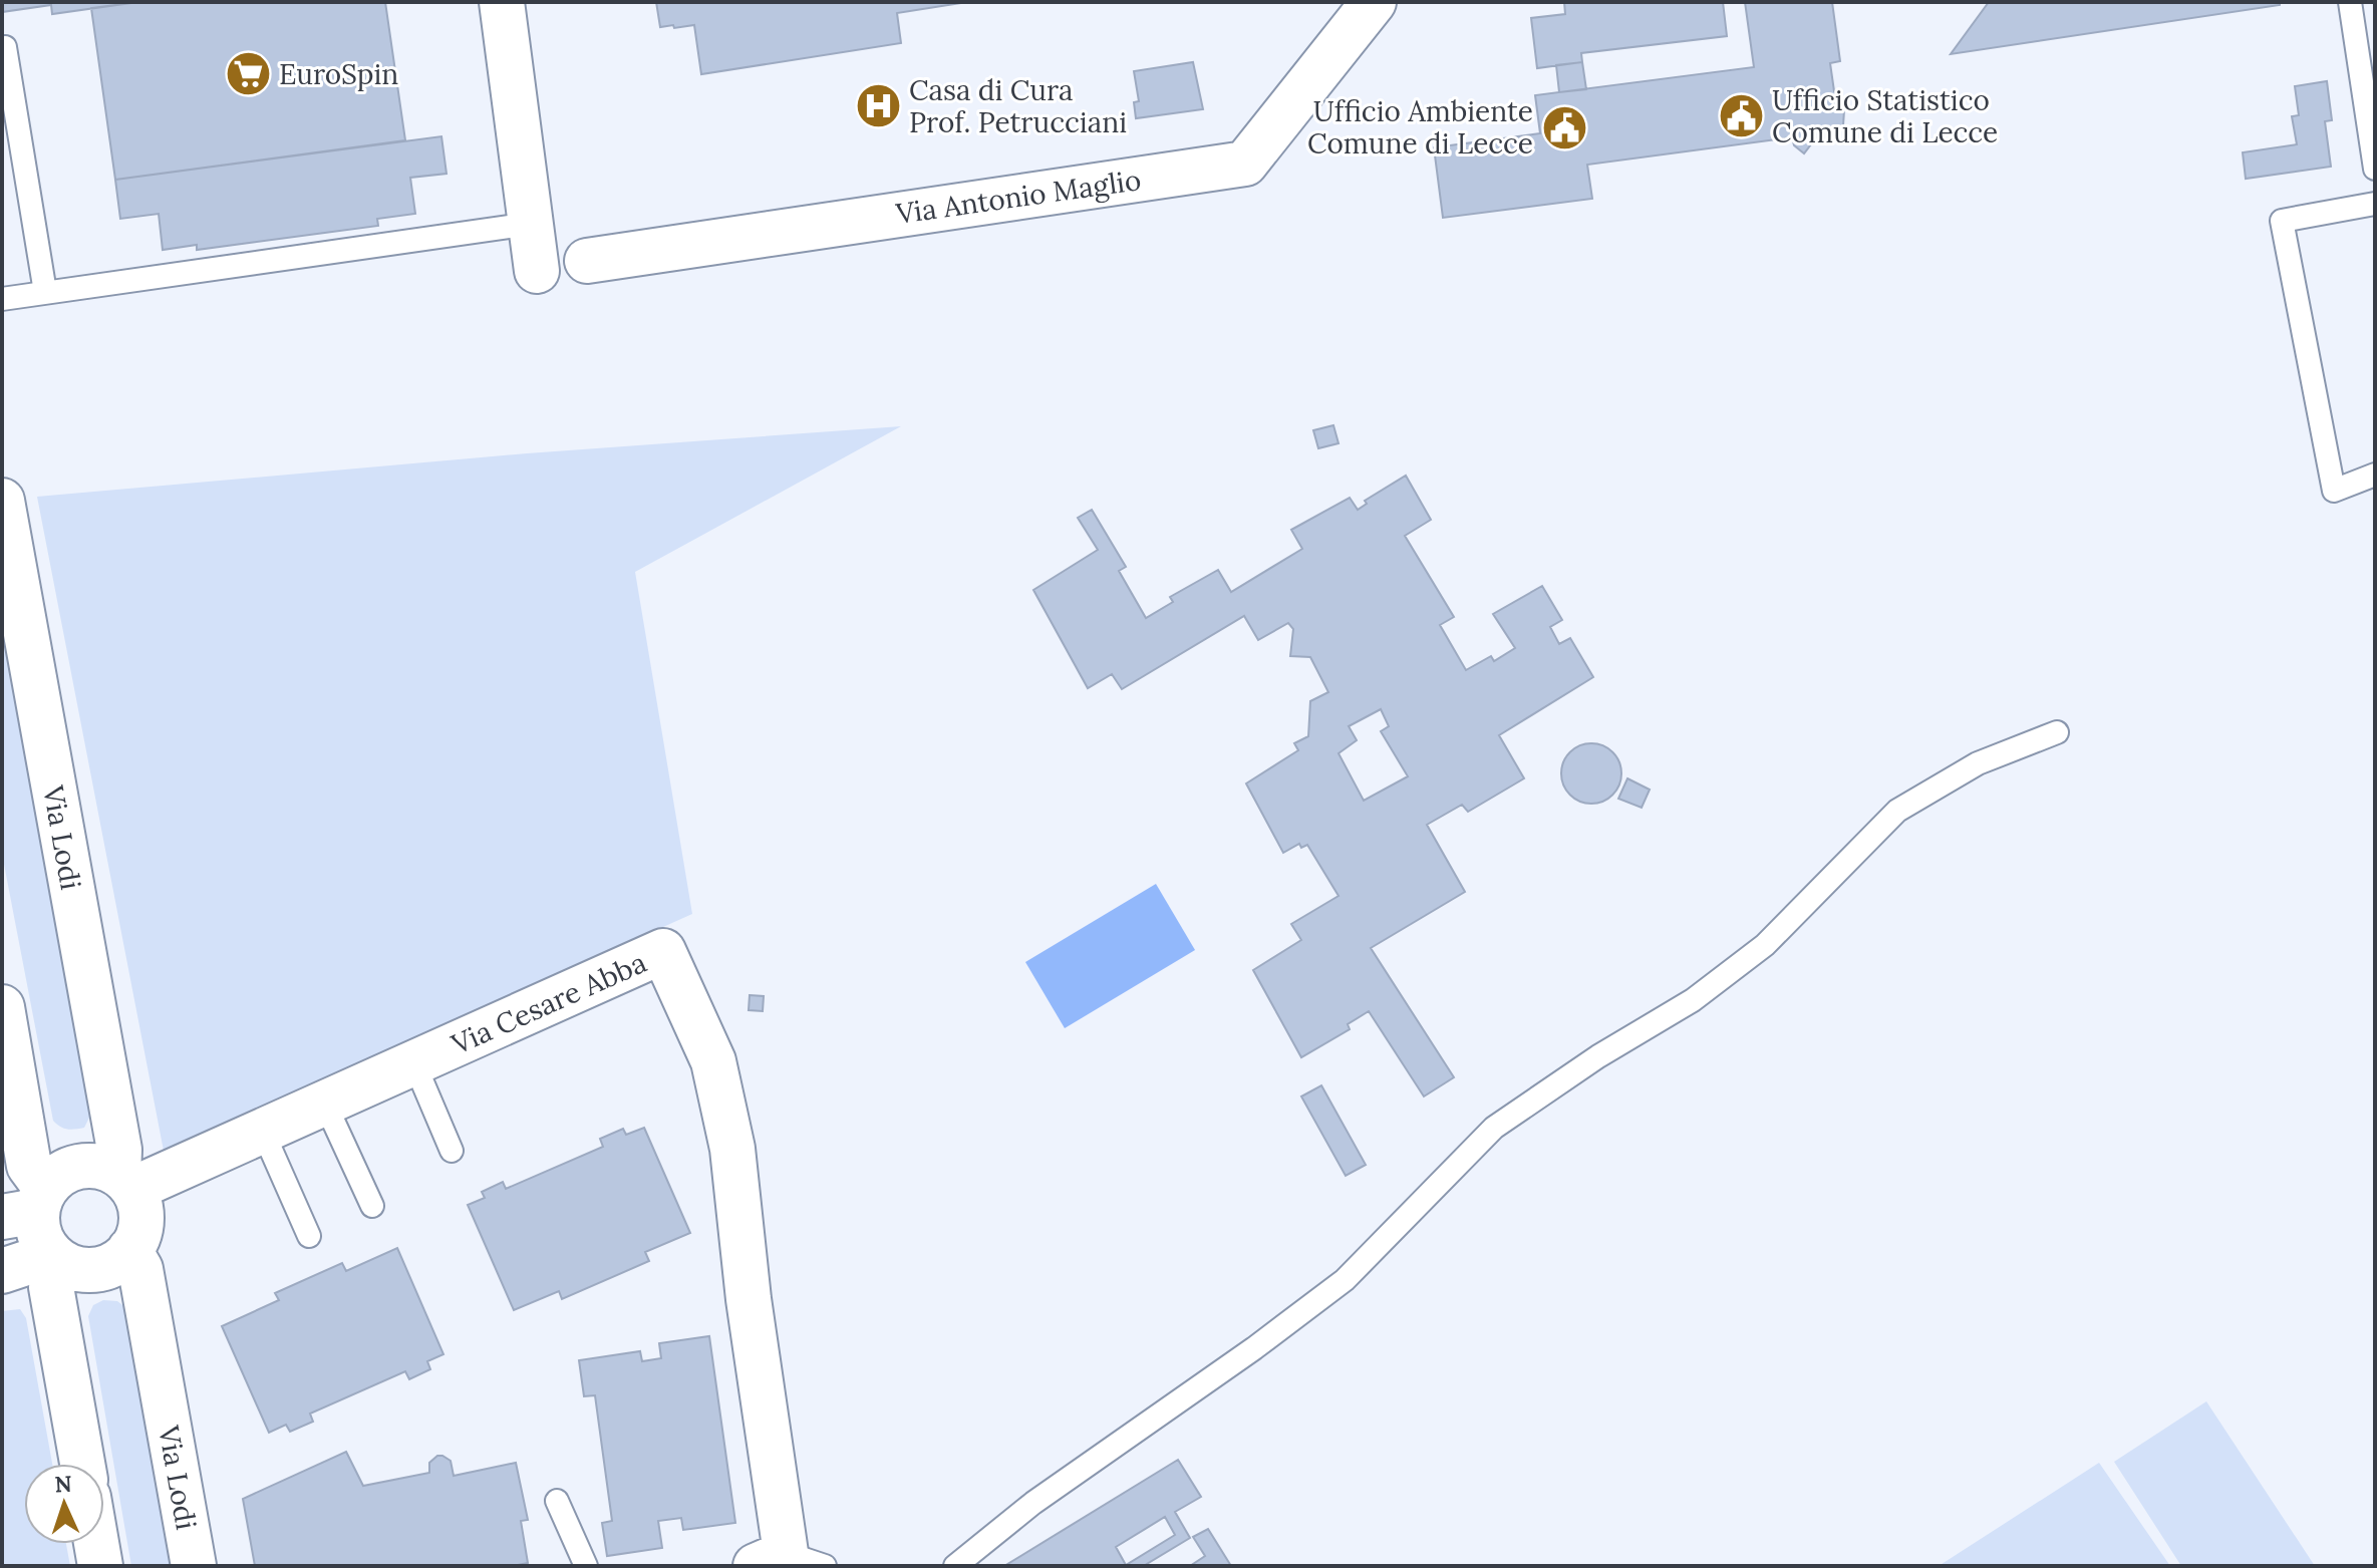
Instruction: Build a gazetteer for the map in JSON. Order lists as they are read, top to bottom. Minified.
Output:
{"streets":{"street":["Via Antonio Maglio","Via Lodi","Via Cesare Abba"]},"crossings":[["Via Lodi","Via Cesare Abba"]],"places":{"supermarket":["EuroSpin"],"hospital":["Casa di Cura Prof. Petrucciani"],"public building":["Ufficio Statistico Comune di Lecce","Ufficio Ambiente Comune di Lecce"]},"north":"top"}
